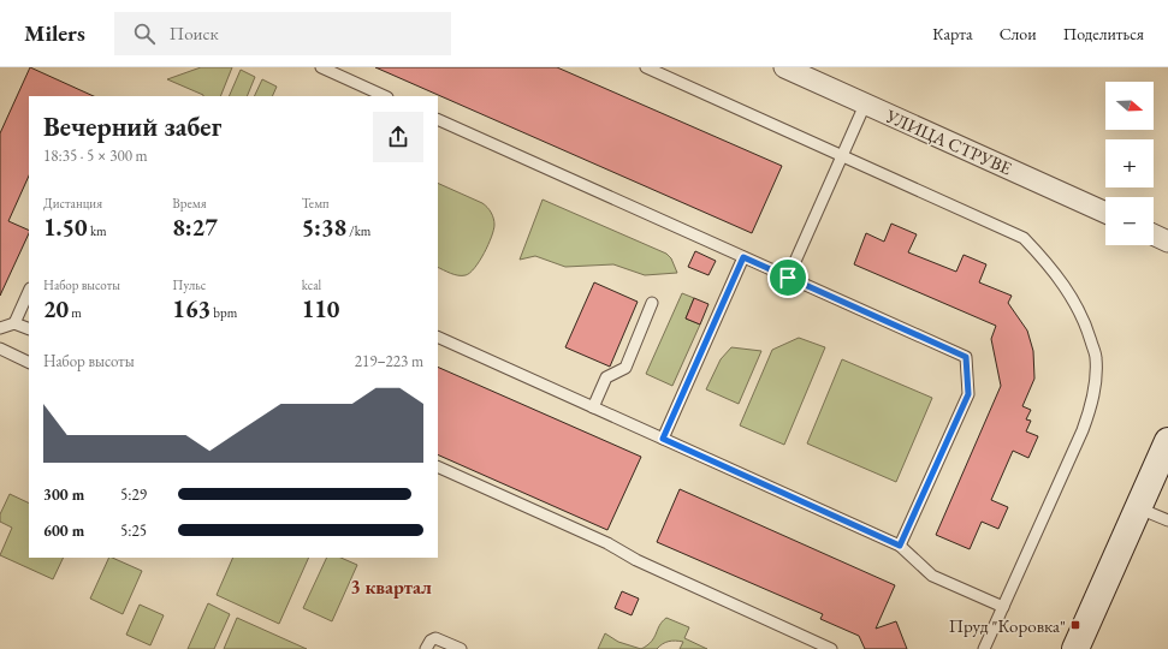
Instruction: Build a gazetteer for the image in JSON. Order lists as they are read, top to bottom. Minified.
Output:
{"streets":{"street":["УЛИЦА СТРУВЕ"]},"districts":["3 квартал"],"places":{"transit":["Пруд \"Коровка\""]},"north":"right","page":{"header":"Milers","search":"Поиск","nav":["Карта","Слои","Поделиться"],"map_buttons":["+","−"],"heading":["Вечерний забег","18:35 · 5 × 300 m"],"stats":[["Дистанция","1.50 km"],["Время","8:27"],["Темп","5:38 /km"],["Набор высоты","20 m"],["Пульс","163 bpm"],["kcal","110"]],"chart":["Набор высоты","219–223 m"],"list":[{"name":"300 m","note":"5:29"},{"name":"600 m","note":"5:25"}]}}
